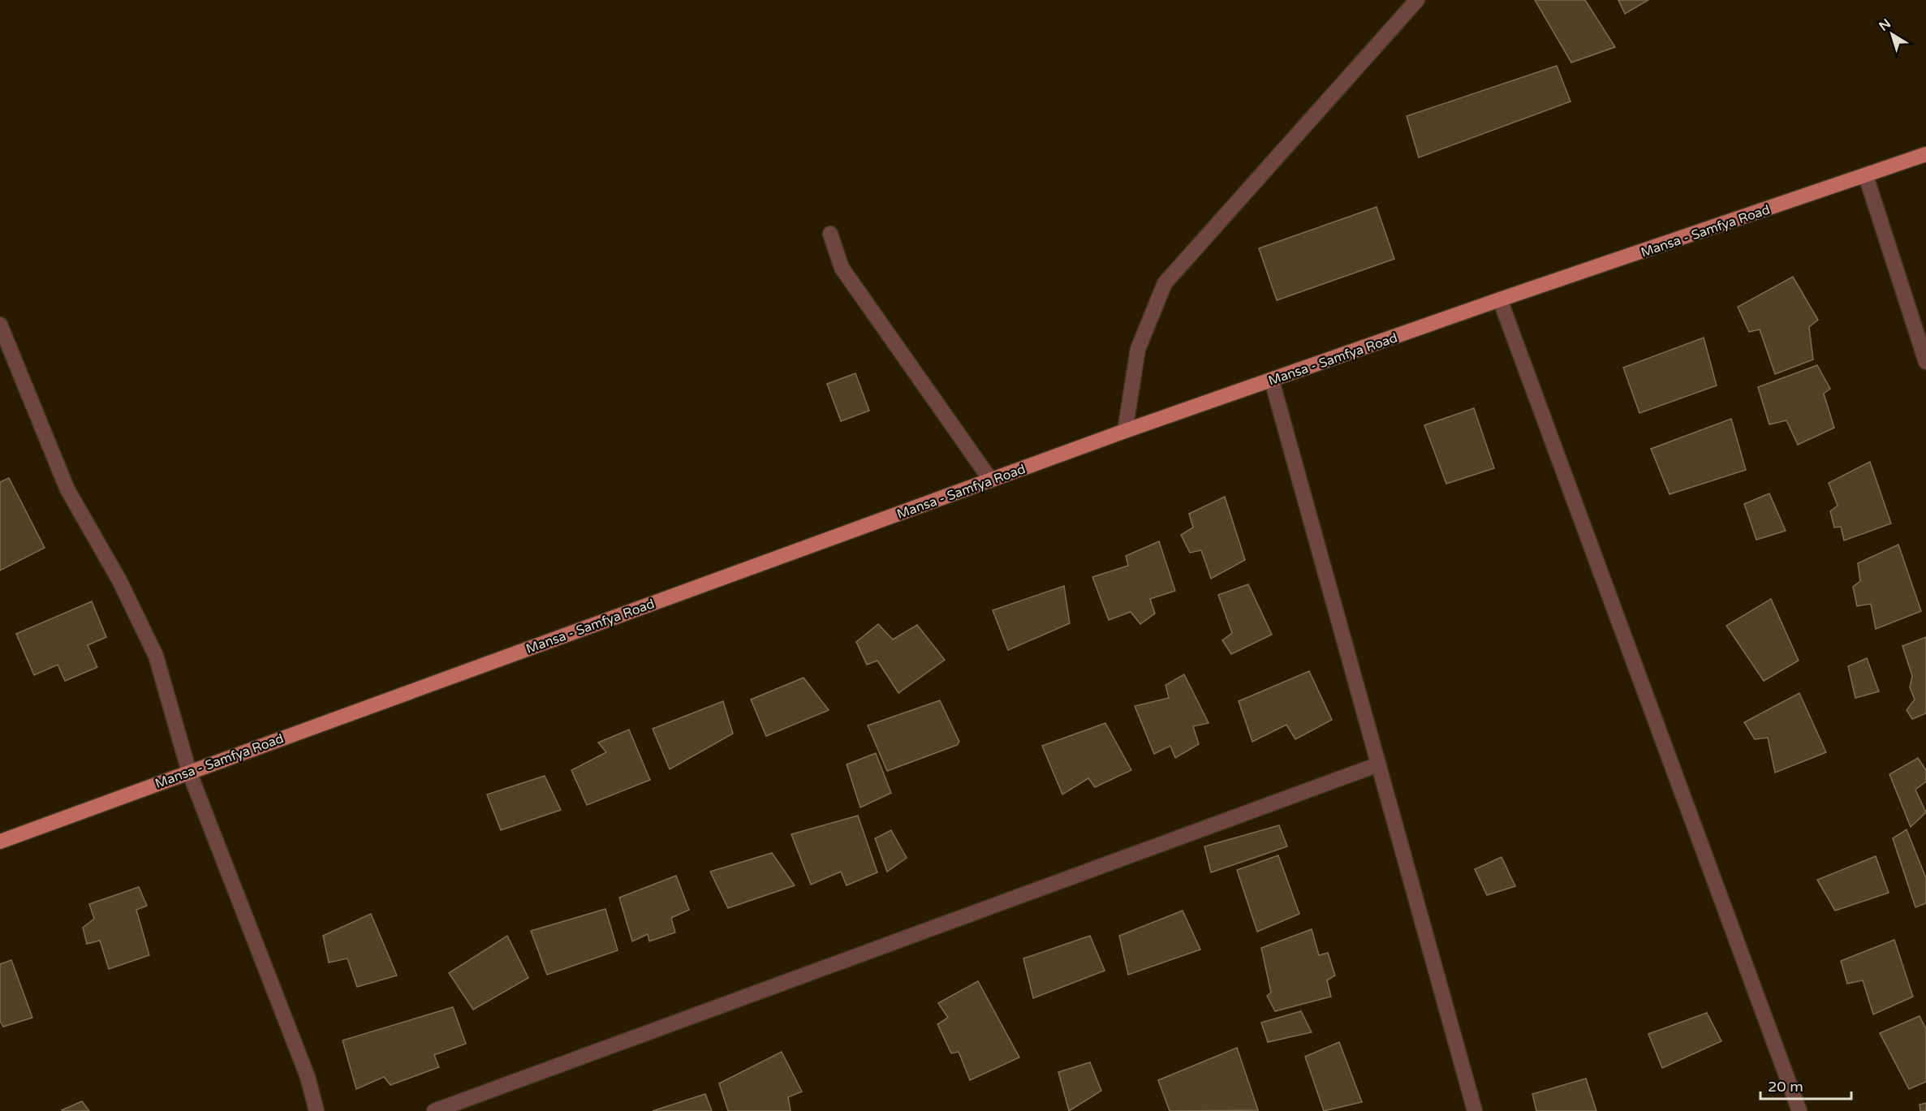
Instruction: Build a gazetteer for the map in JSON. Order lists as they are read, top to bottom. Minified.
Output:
{"streets":{"main road":["Mansa - Samfya Road"]},"scale_bar":"20 m","north":"top left"}
